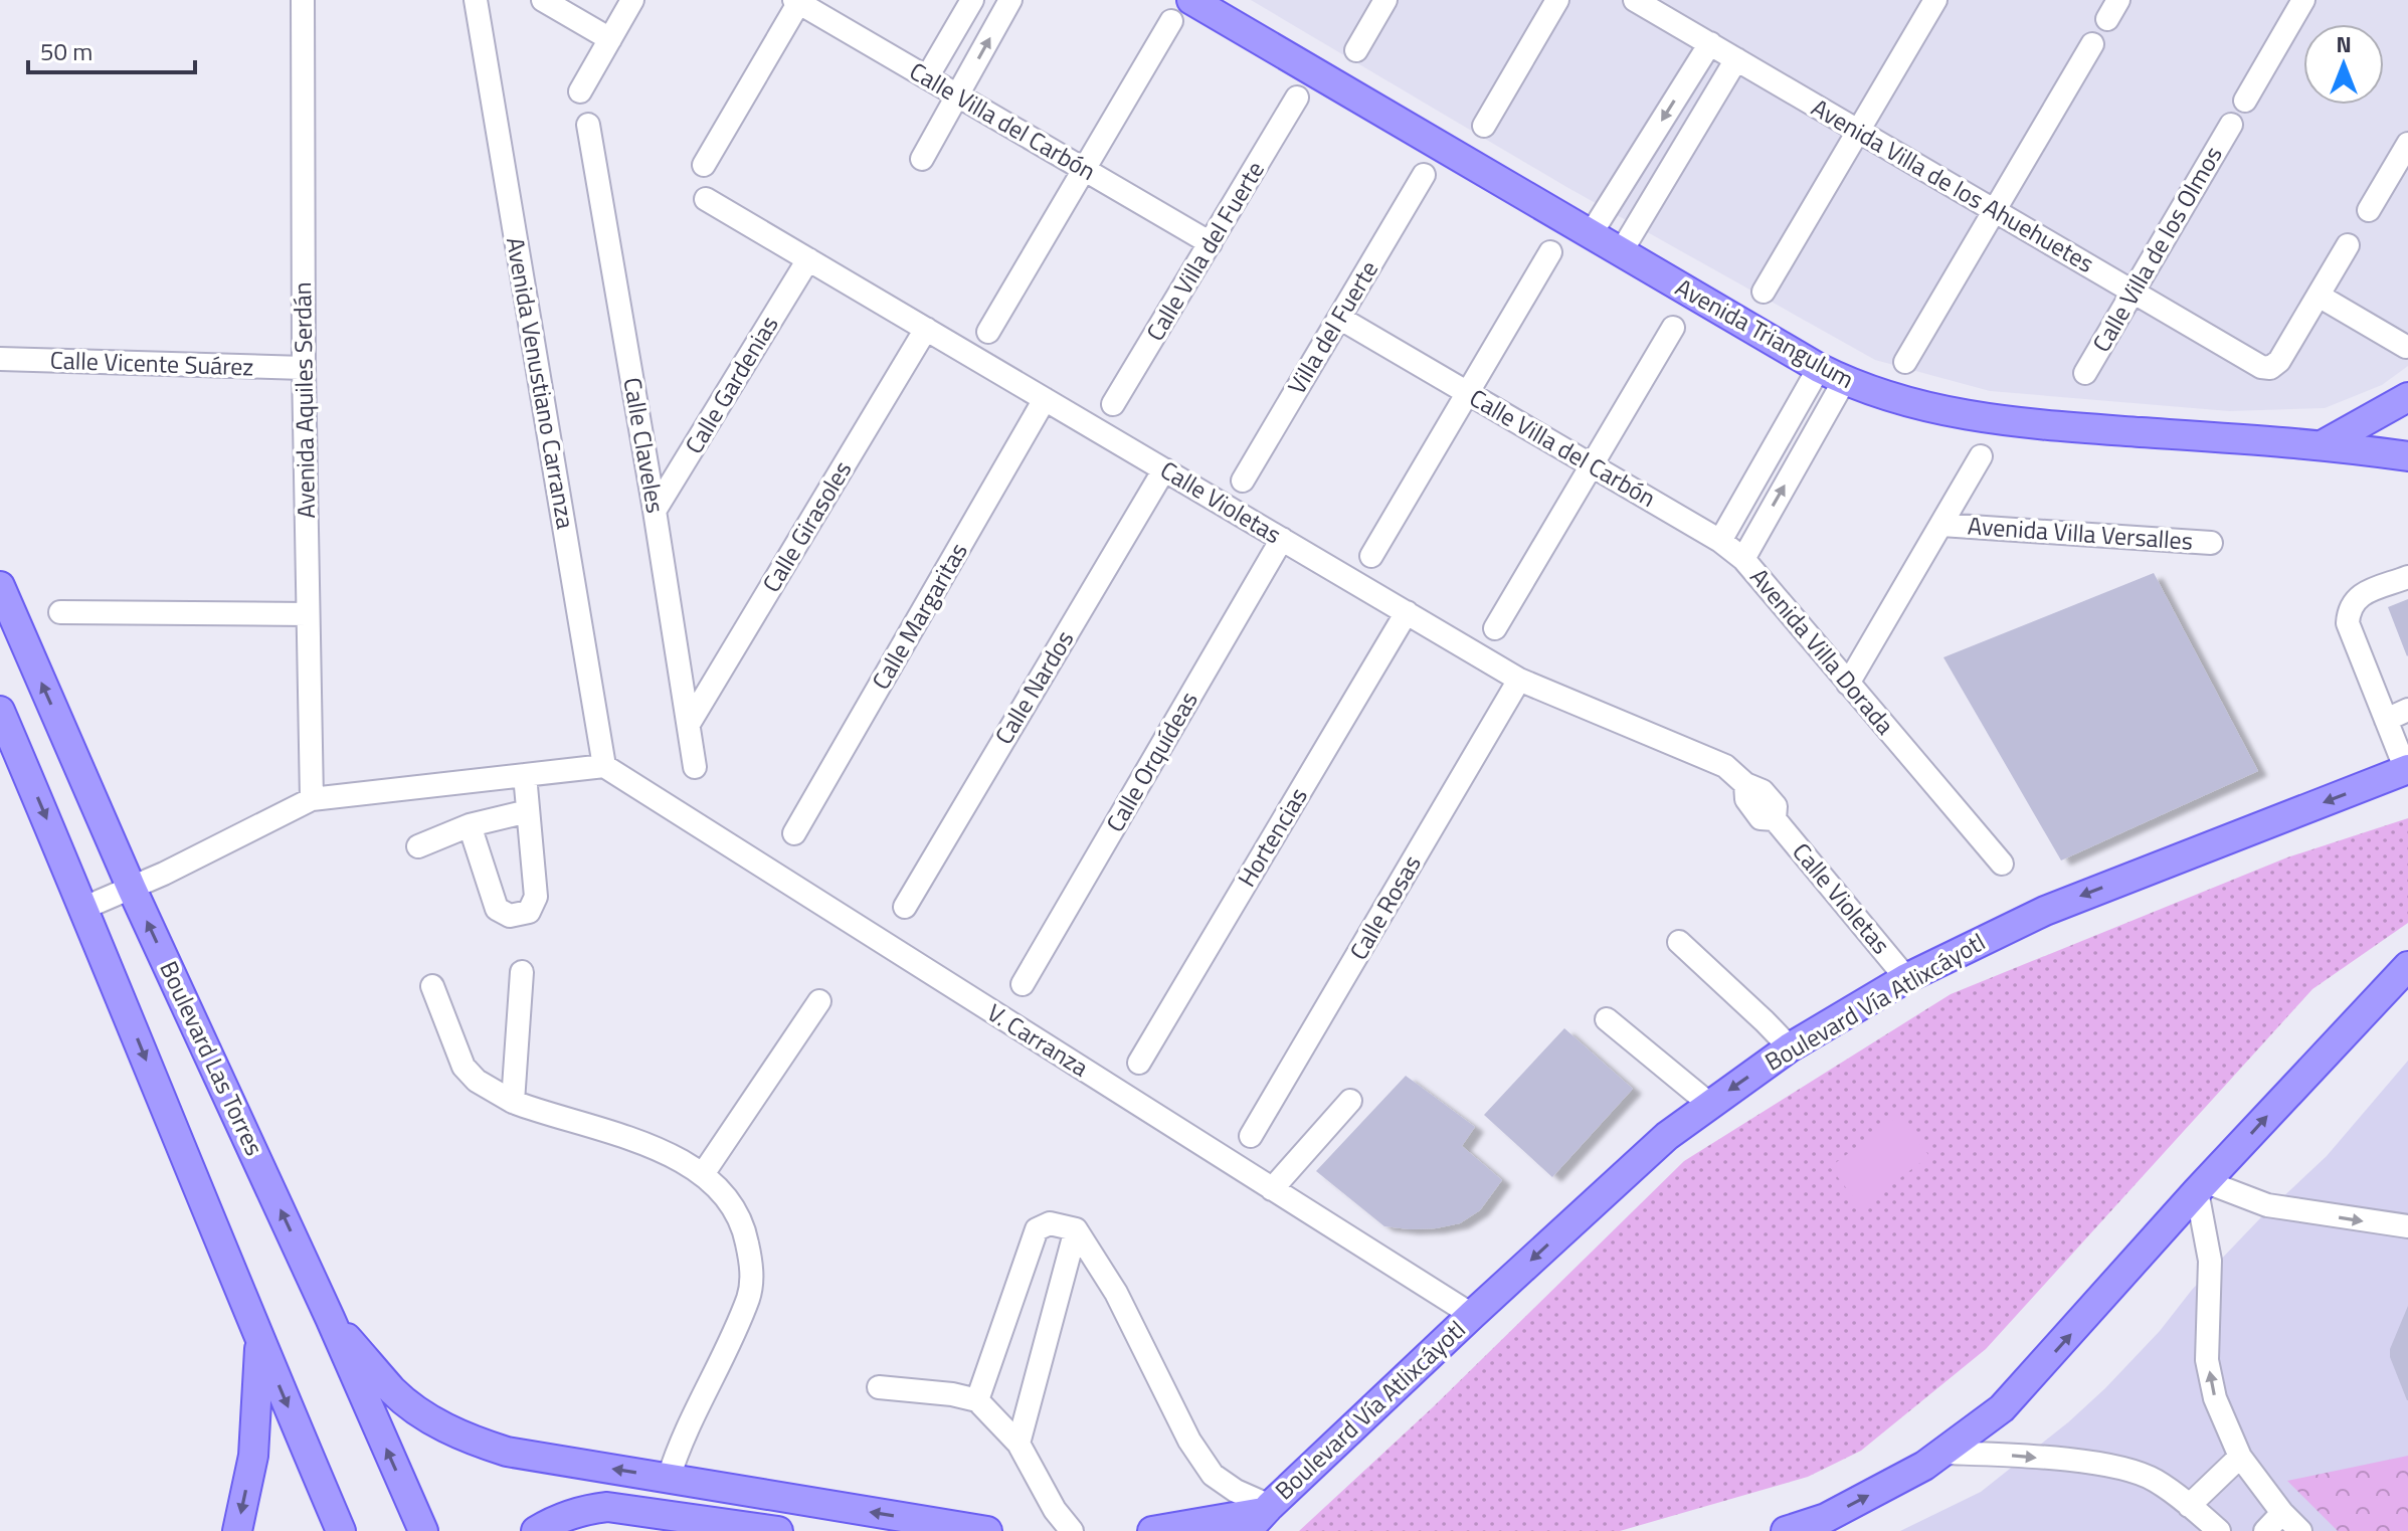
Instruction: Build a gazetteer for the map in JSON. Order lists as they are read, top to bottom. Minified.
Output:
{"streets":{"main road":["Avenida Triangulum","Boulevard Vía Atlixcáyotl","Boulevard Las Torres"],"street":["Calle Villa del Carbón","Avenida Villa de los Ahuehuetes","Calle Villa de los Olmos","Calle Villa del Fuerte","Villa del Fuerte","Calle Vicente Suárez","Avenida Venustiano Carranza","Calle Gardenias","Avenida Aquiles Serdán","Calle Claveles","Calle Violetas","Calle Girasoles","Avenida Villa Versalles","Calle Margaritas","Avenida Villa Dorada","Calle Nardos","Calle Orquídeas","Hortencias","Calle Rosas","V. Carranza"]},"crossings":[["Calle Villa del Carbón","Calle Villa del Fuerte"],["Calle Villa del Carbón","Villa del Fuerte"],["Calle Villa del Carbón","Avenida Villa Dorada"],["Avenida Villa de los Ahuehuetes","Calle Villa de los Olmos"],["Avenida Triangulum","Avenida Villa Dorada"],["Calle Vicente Suárez","Avenida Aquiles Serdán"],["Avenida Venustiano Carranza","V. Carranza"],["Calle Gardenias","Calle Claveles"],["Calle Gardenias","Calle Violetas"],["Calle Claveles","Calle Girasoles"],["Calle Violetas","Calle Girasoles"],["Calle Violetas","Calle Margaritas"],["Calle Violetas","Calle Nardos"],["Calle Violetas","Calle Orquídeas"],["Calle Violetas","Hortencias"],["Calle Violetas","Calle Rosas"],["Calle Violetas","Boulevard Vía Atlixcáyotl"],["Avenida Villa Versalles","Avenida Villa Dorada"],["Boulevard Vía Atlixcáyotl","V. Carranza"]],"one_way":["Boulevard Vía Atlixcáyotl"],"scale_bar":"50 m","north":"top"}
